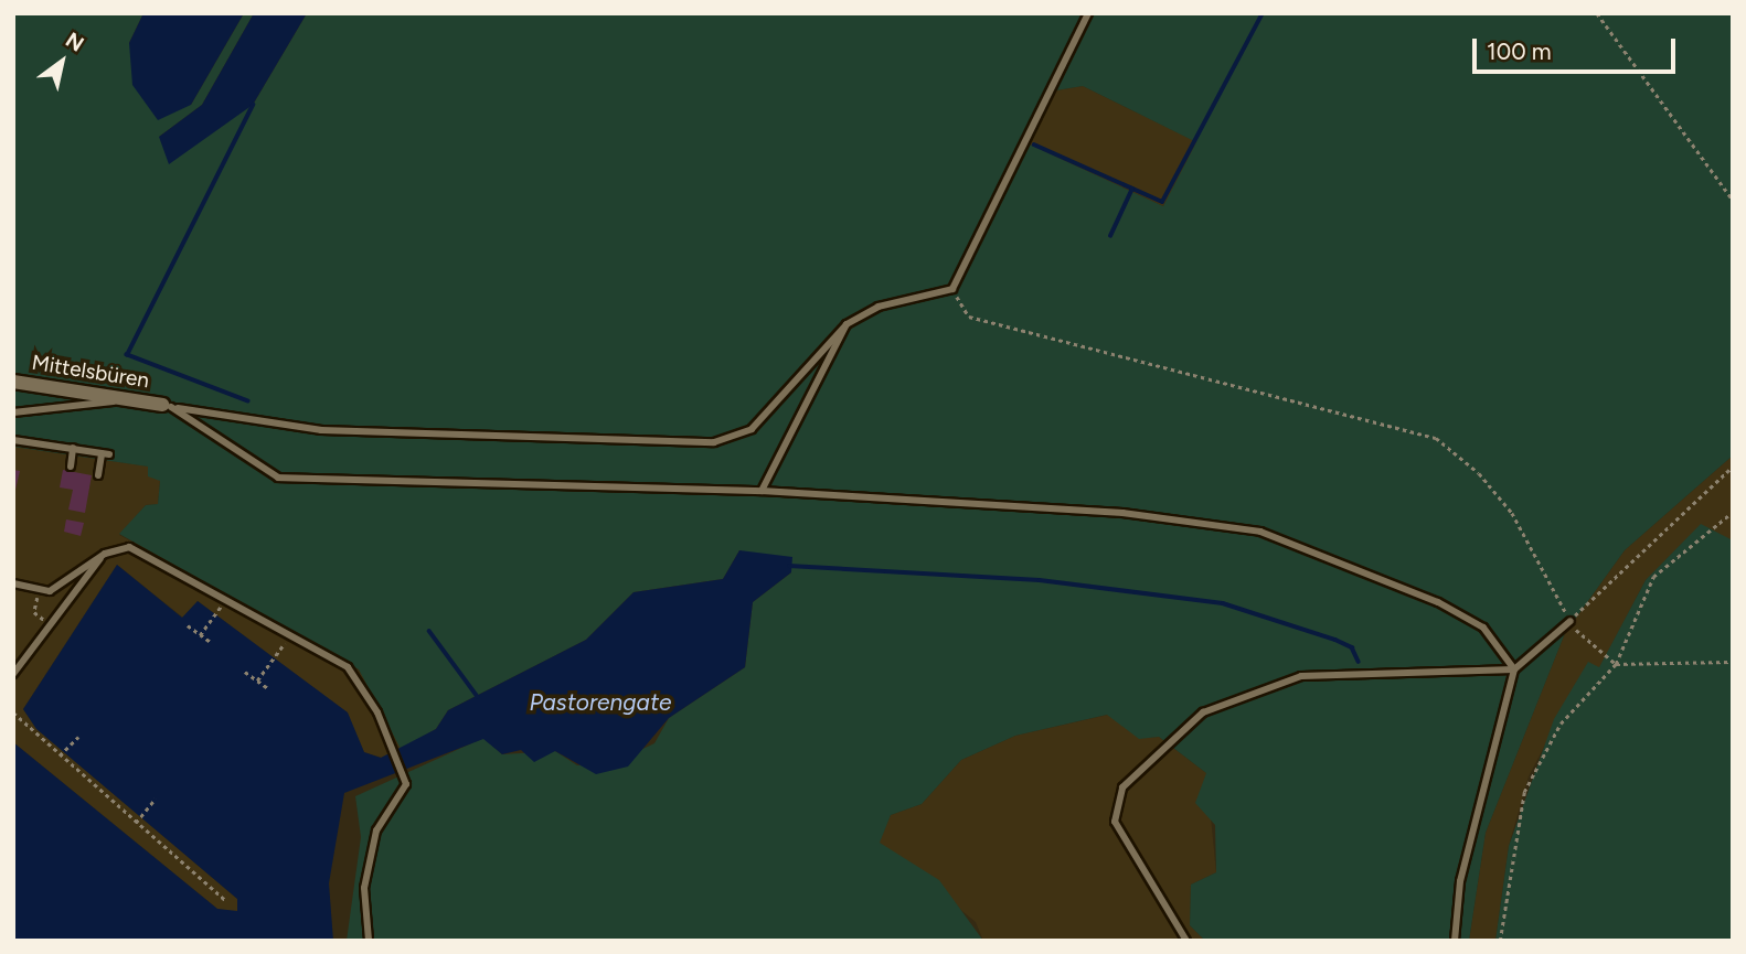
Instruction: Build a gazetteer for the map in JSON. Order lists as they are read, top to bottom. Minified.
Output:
{"streets":{"street":["Mittelsbüren"]},"water":["Pastorengate"],"scale_bar":"100 m","north":"top right"}
